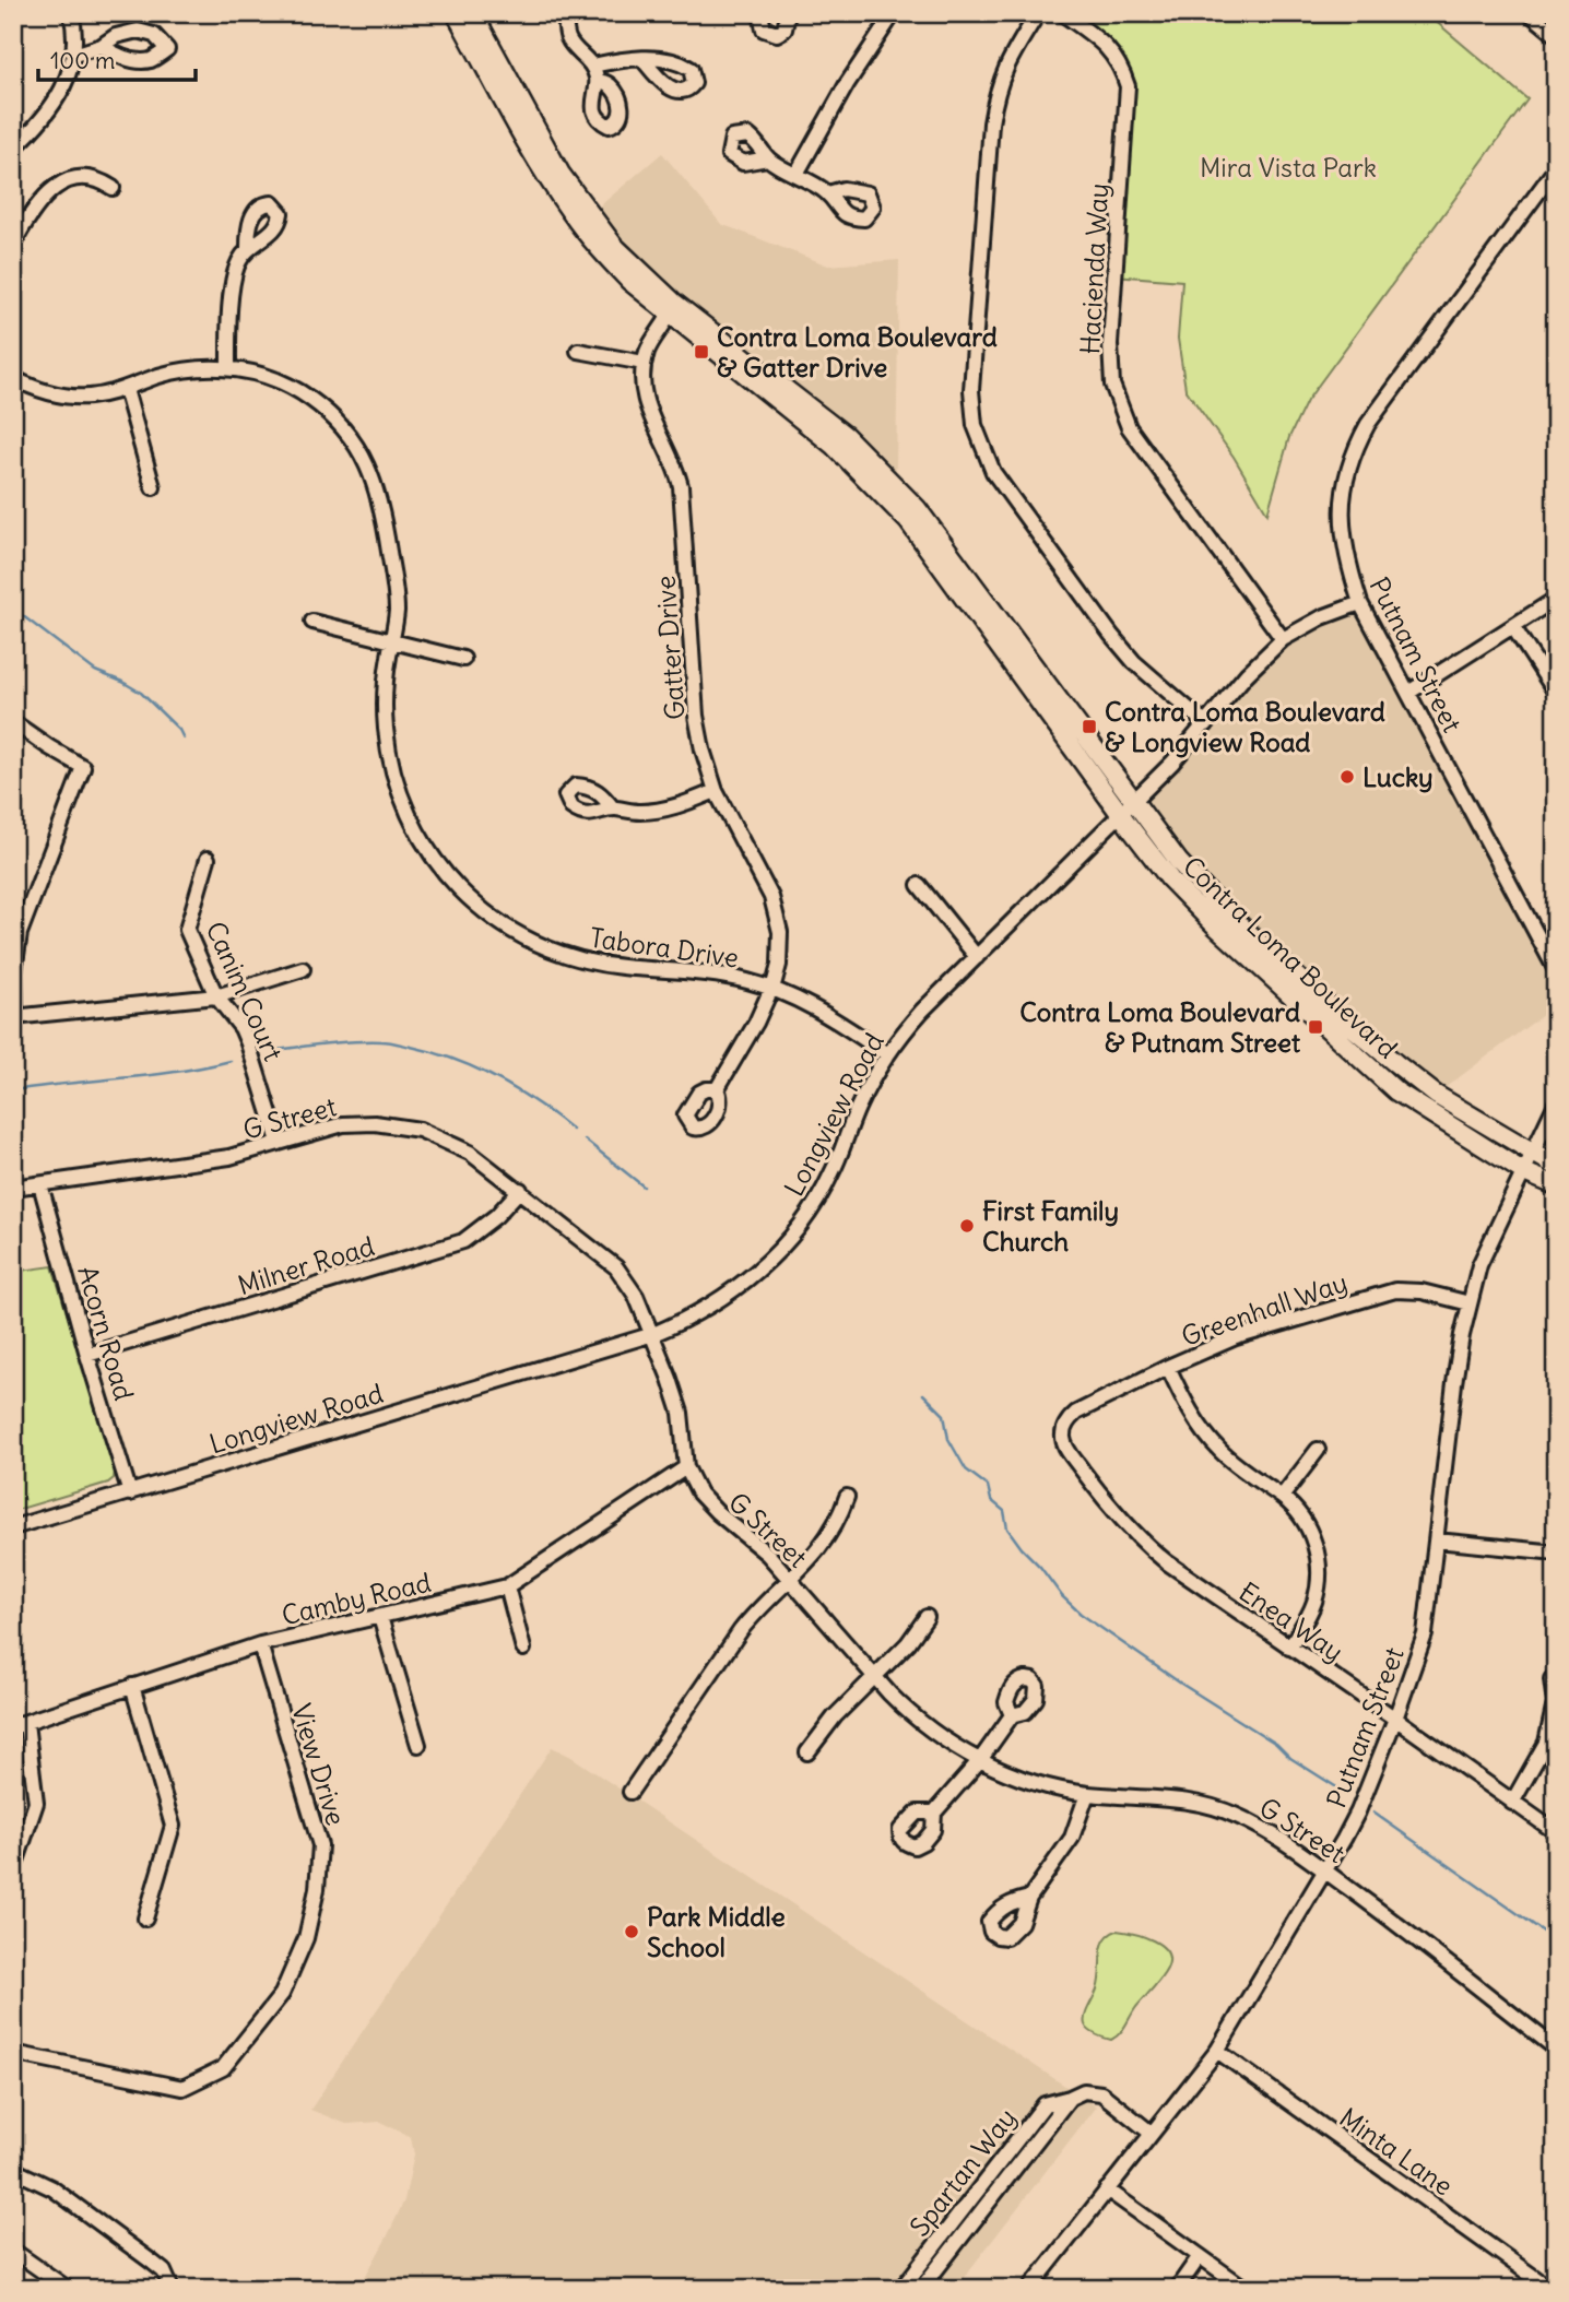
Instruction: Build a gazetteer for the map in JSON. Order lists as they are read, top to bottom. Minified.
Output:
{"streets":{"main road":["Contra Loma Boulevard"],"street":["Hacienda Way","Gatter Drive","Putnam Street","Tabora Drive","Canim Court","Longview Road","G Street","Milner Road","Greenhall Way","Acorn Road","Camby Road","Enea Way","View Drive","Minta Lane","Spartan Way"]},"crossings":[["Hacienda Way","Longview Road"],["Gatter Drive","Tabora Drive"],["Gatter Drive","Contra Loma Boulevard"],["Putnam Street","Contra Loma Boulevard"],["Putnam Street","Longview Road"],["Putnam Street","G Street"],["Putnam Street","Greenhall Way"],["Putnam Street","Enea Way"],["Putnam Street","Minta Lane"],["Putnam Street","Spartan Way"],["Tabora Drive","Longview Road"],["Contra Loma Boulevard","Longview Road"],["Canim Court","G Street"],["Longview Road","G Street"],["Longview Road","Acorn Road"],["G Street","Milner Road"],["G Street","Acorn Road"],["G Street","Camby Road"],["Milner Road","Acorn Road"],["Greenhall Way","Enea Way"],["Camby Road","View Drive"]],"parks":["Mira Vista Park"],"places":{"transit":["Contra Loma Boulevard & Gatter Drive","Contra Loma Boulevard & Longview Road","Contra Loma Boulevard & Putnam Street"],"other":["Lucky","First Family Church","Park Middle School"]},"scale_bar":"100 m"}
